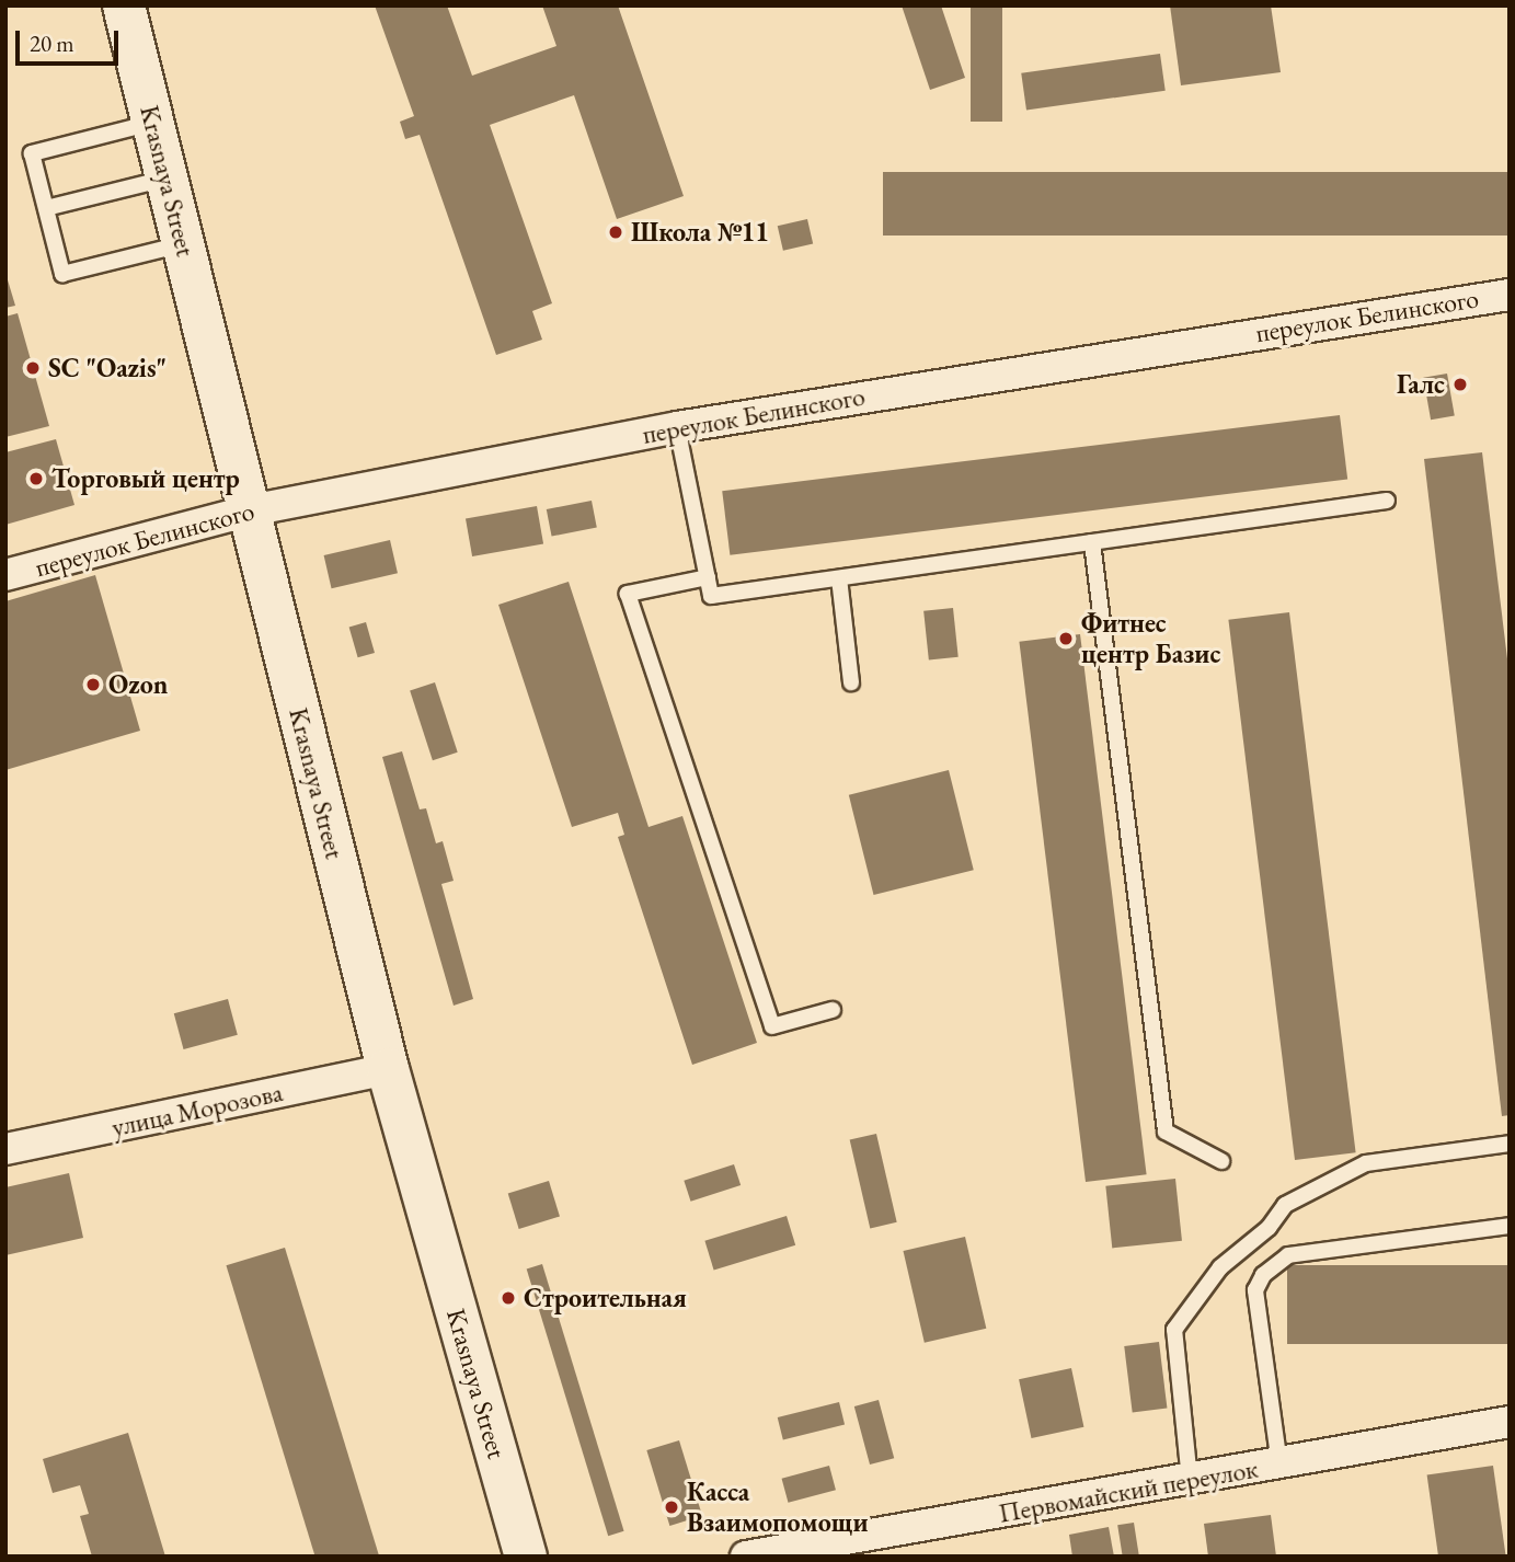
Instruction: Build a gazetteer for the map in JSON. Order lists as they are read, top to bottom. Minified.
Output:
{"streets":{"main road":["Krasnaya Street"],"street":["переулок Белинского","улица Морозова","Первомайский переулок"]},"crossings":[["Krasnaya Street","переулок Белинского"],["Krasnaya Street","улица Морозова"]],"places":["Школа №11","SC \"Oazis\"","Галс","Торговый центр","Фитнес центр Базис","Ozon","Строительная","Касса Взаимопомощи"],"scale_bar":"20 m"}
